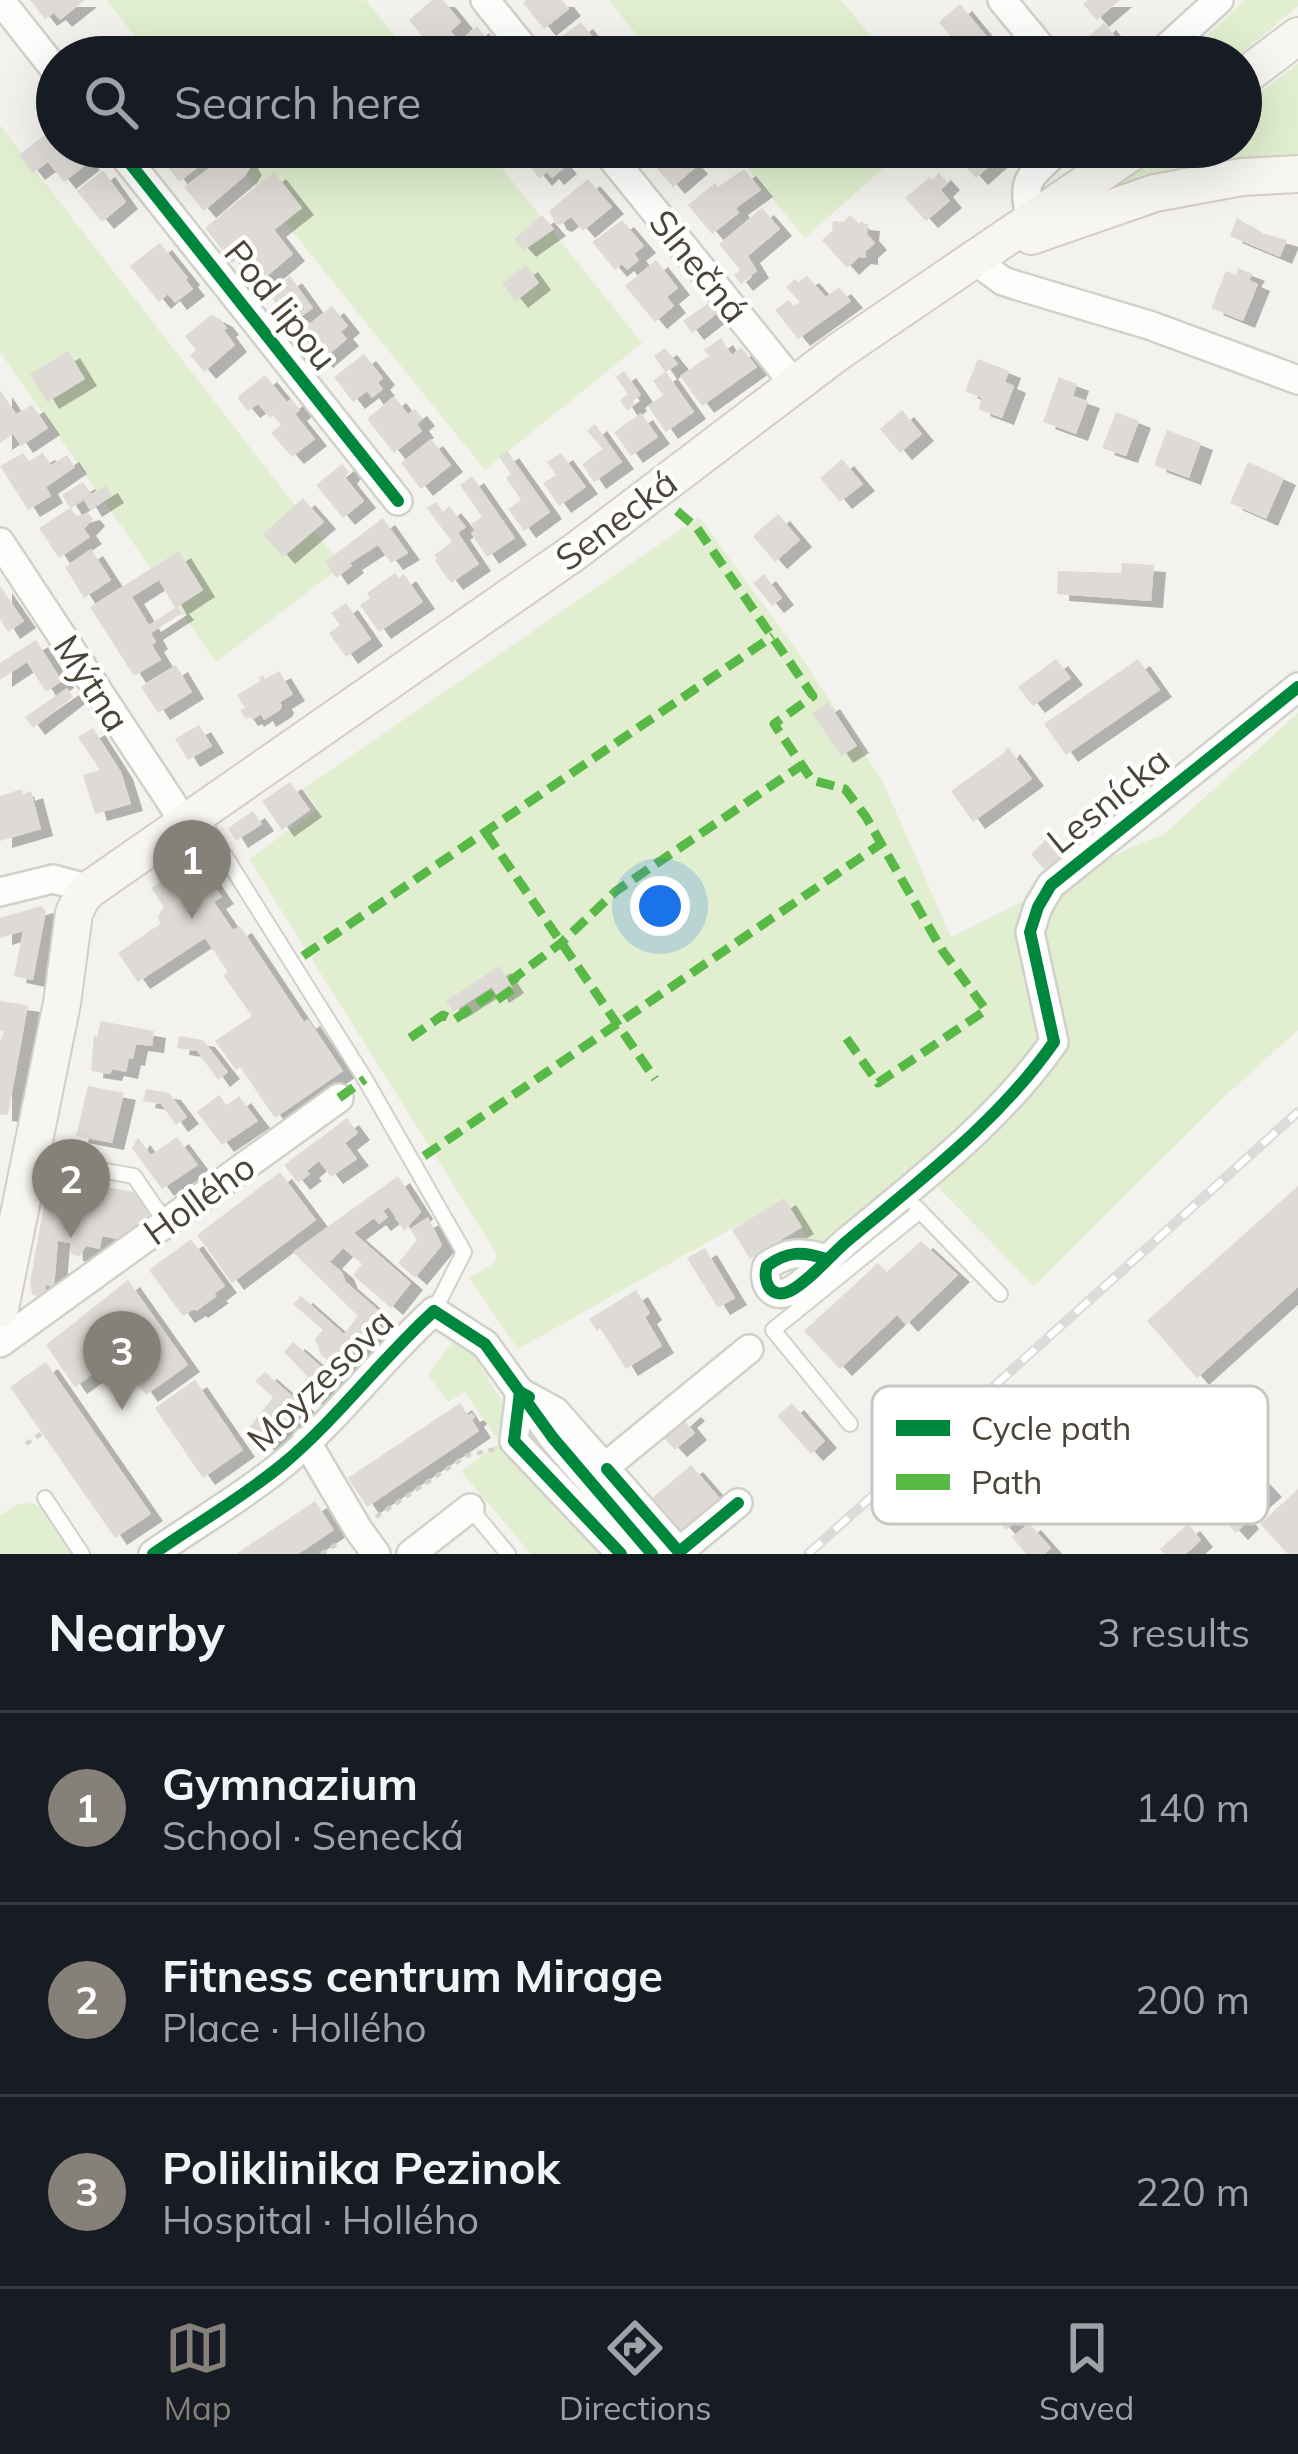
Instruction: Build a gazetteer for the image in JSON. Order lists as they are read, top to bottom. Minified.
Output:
{"streets":{"main road":["Senecká"],"street":["Slnečná","Pod lipou","Mýtna","Lesnícka","Hollého","Moyzesova"]},"crossings":[["Slnečná","Senecká"],["Senecká","Mýtna"]],"legend":["Cycle path","Path"],"page":{"search":"Search here","pins":["1","2","3"],"heading":["Nearby","3 results"],"list":[{"mark":"1","name":"Gymnazium","note":"School · Senecká","value":"140 m"},{"mark":"2","name":"Fitness centrum Mirage","note":"Place · Hollého","value":"200 m"},{"mark":"3","name":"Poliklinika Pezinok","note":"Hospital · Hollého","value":"220 m"}],"nav":["Map","Directions","Saved"]}}
